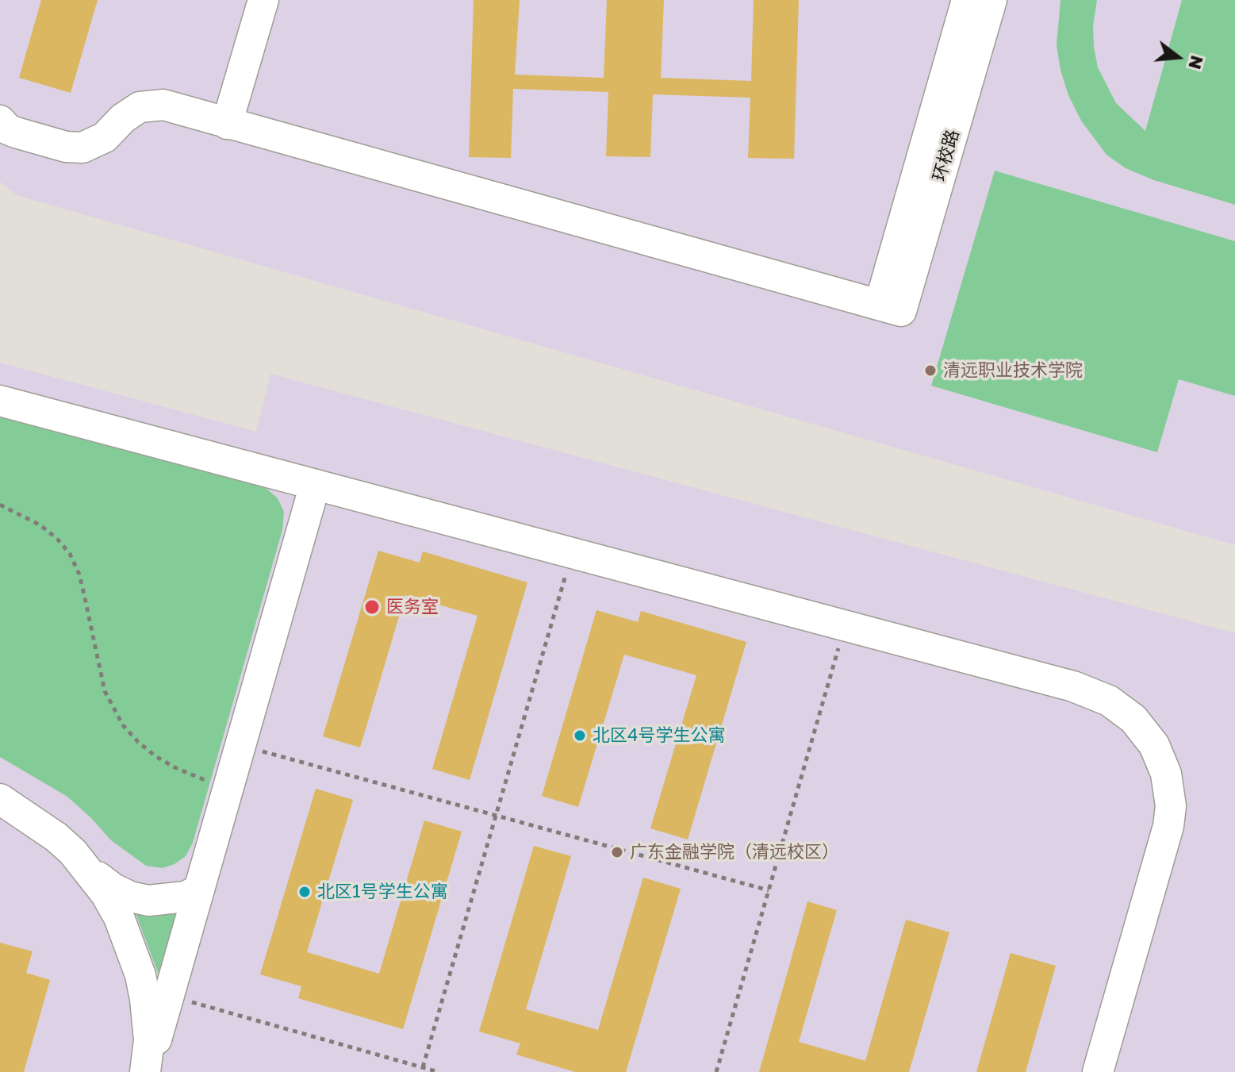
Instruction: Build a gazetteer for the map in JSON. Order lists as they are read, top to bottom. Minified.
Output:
{"streets":{"street":["环校路"]},"places":["清远职业技术学院","医务室","北区4号学生公寓","广东金融学院（清远校区）","北区1号学生公寓"],"north":"right"}
